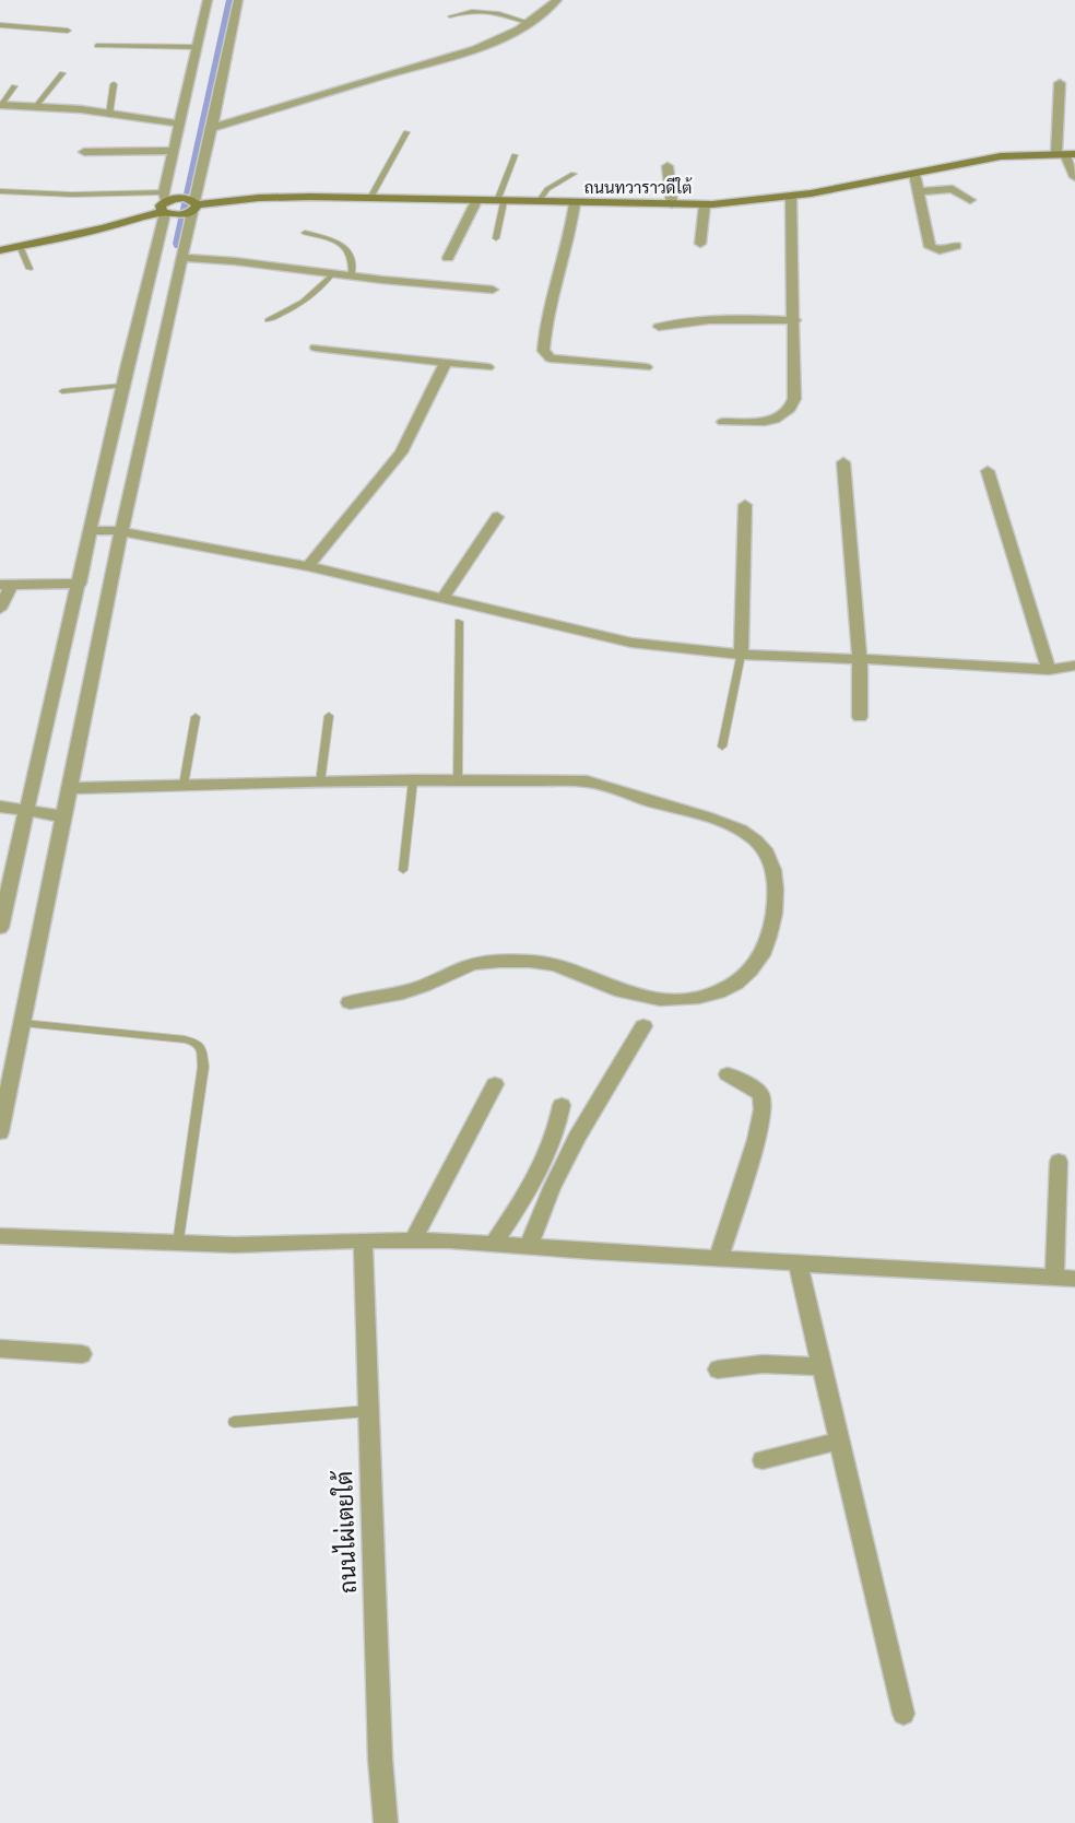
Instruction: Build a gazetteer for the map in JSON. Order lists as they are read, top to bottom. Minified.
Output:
{"streets":{"street":["ถนนทวาราวดีใต้","ถนนไผ่เตยใต้"]}}
